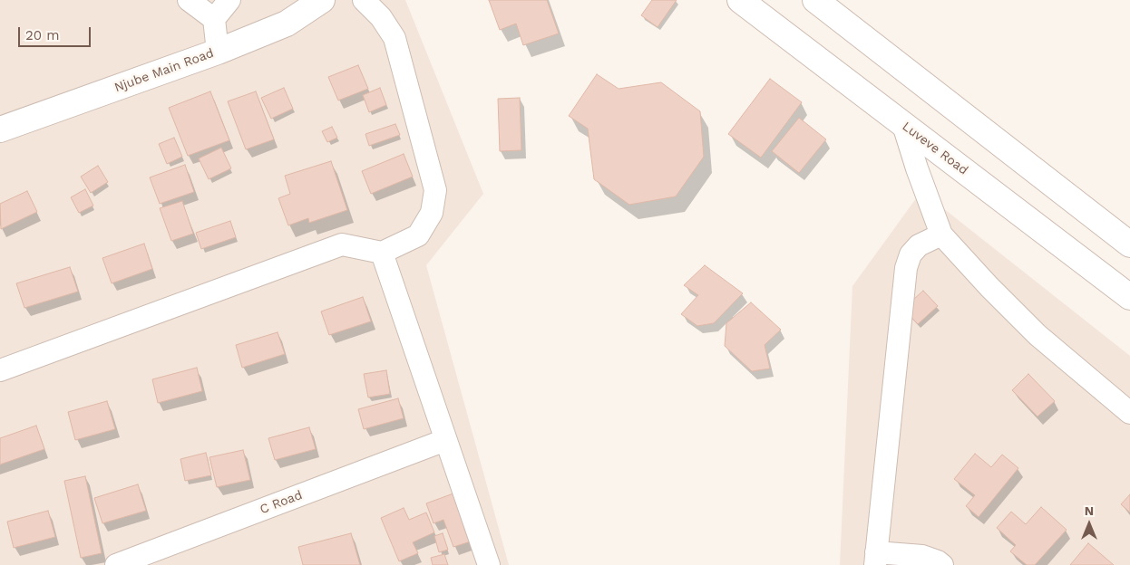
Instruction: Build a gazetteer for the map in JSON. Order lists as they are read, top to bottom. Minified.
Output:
{"streets":{"street":["Njube Main Road","Luveve Road","C Road"]},"scale_bar":"20 m","north":"top"}
